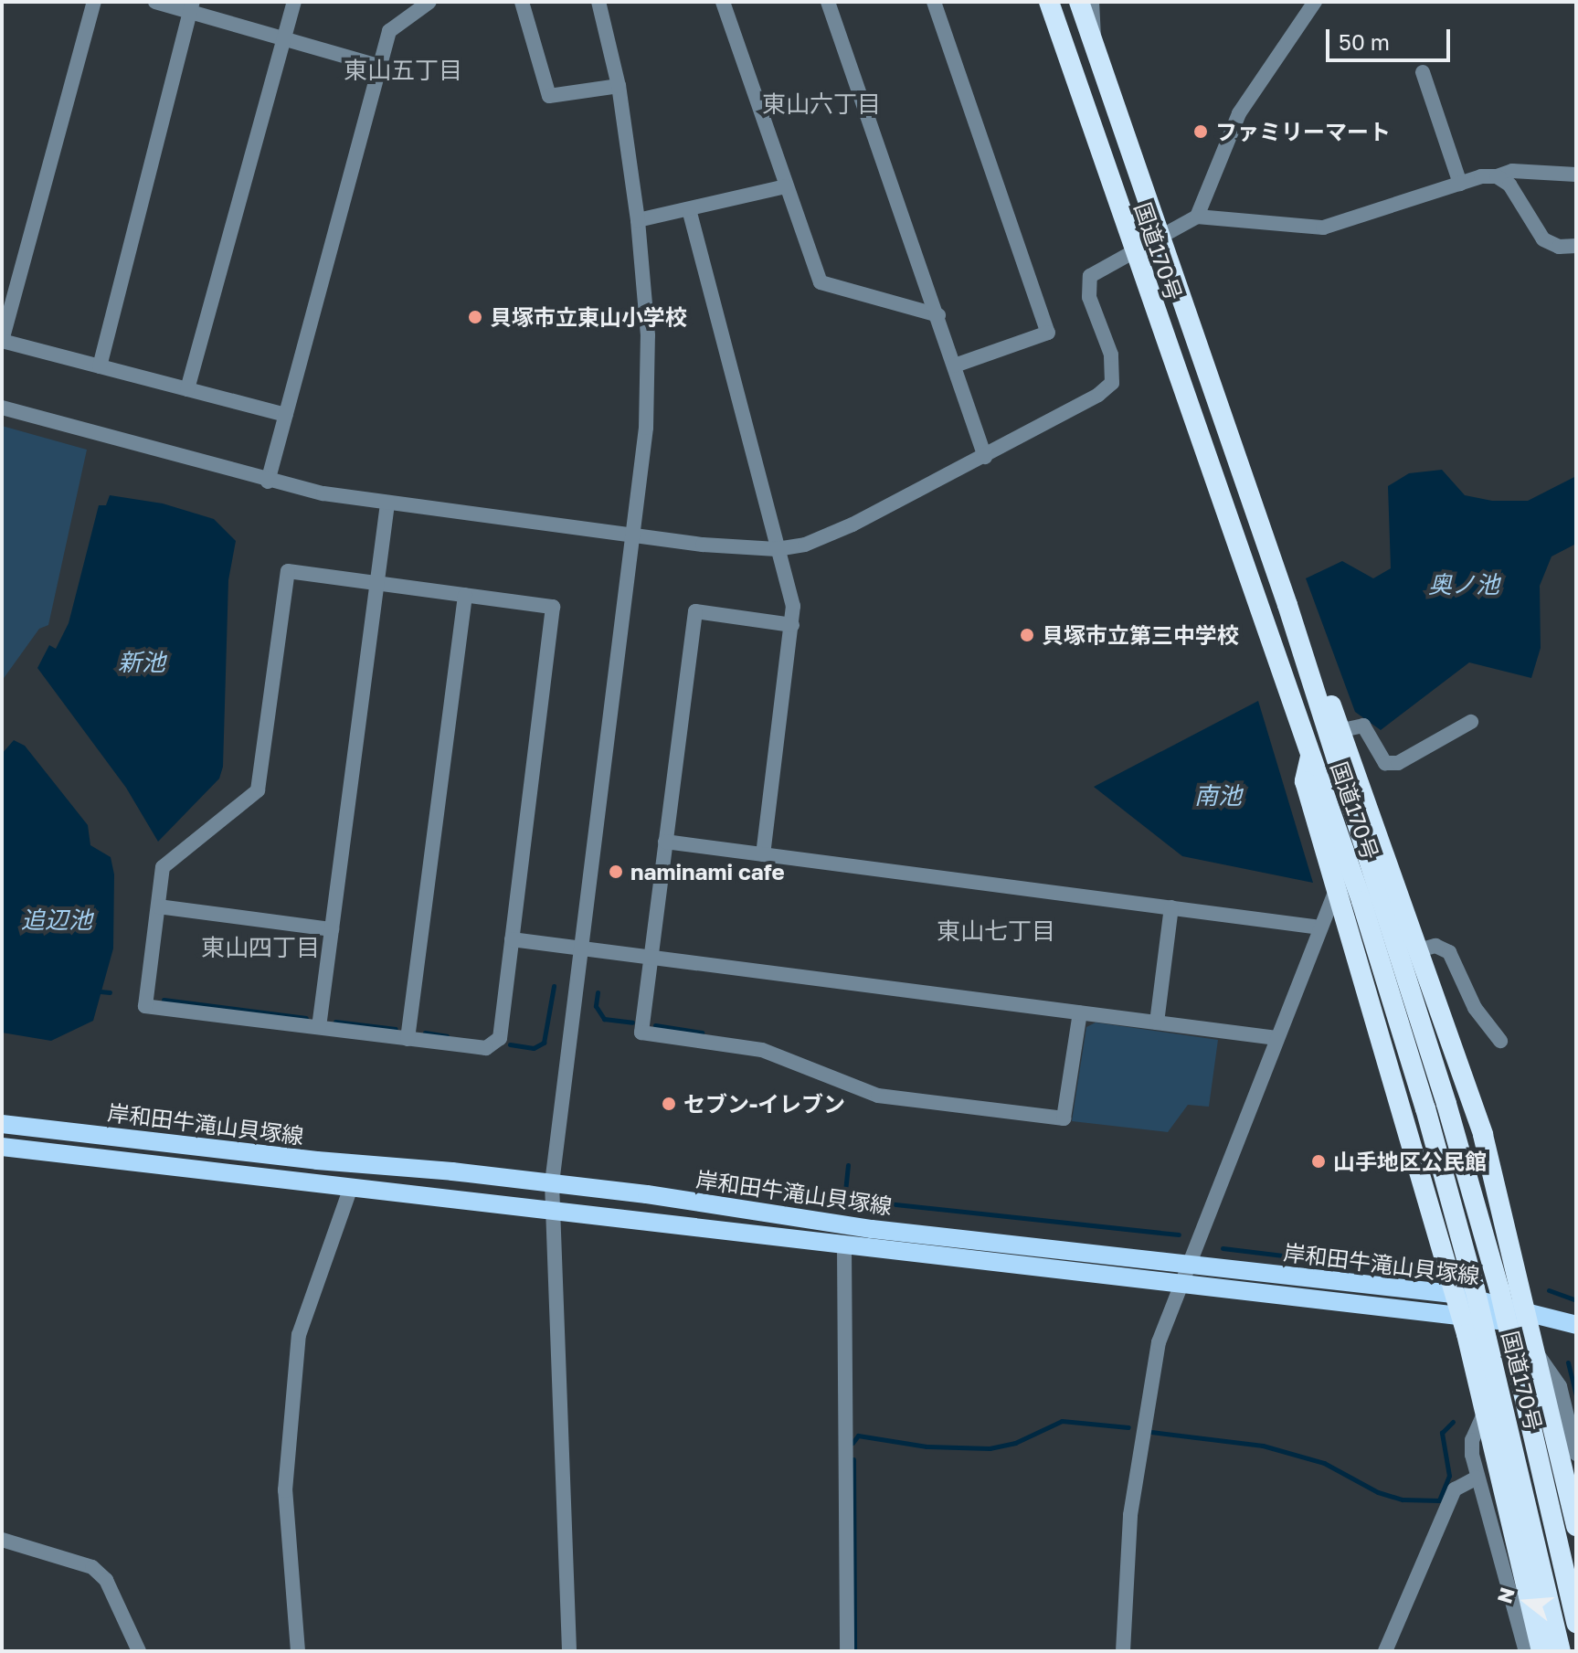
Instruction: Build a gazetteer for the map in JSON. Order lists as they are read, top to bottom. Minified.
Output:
{"streets":{"highway":["国道170号"],"main road":["岸和田牛滝山貝塚線"]},"districts":["東山五丁目","東山六丁目","東山七丁目","東山四丁目"],"water":["奥ノ池","新池","南池","追辺池"],"places":["ファミリーマート","貝塚市立東山小学校","貝塚市立第三中学校","naminami cafe","セブン-イレブン","山手地区公民館"],"scale_bar":"50 m","north":"left"}
